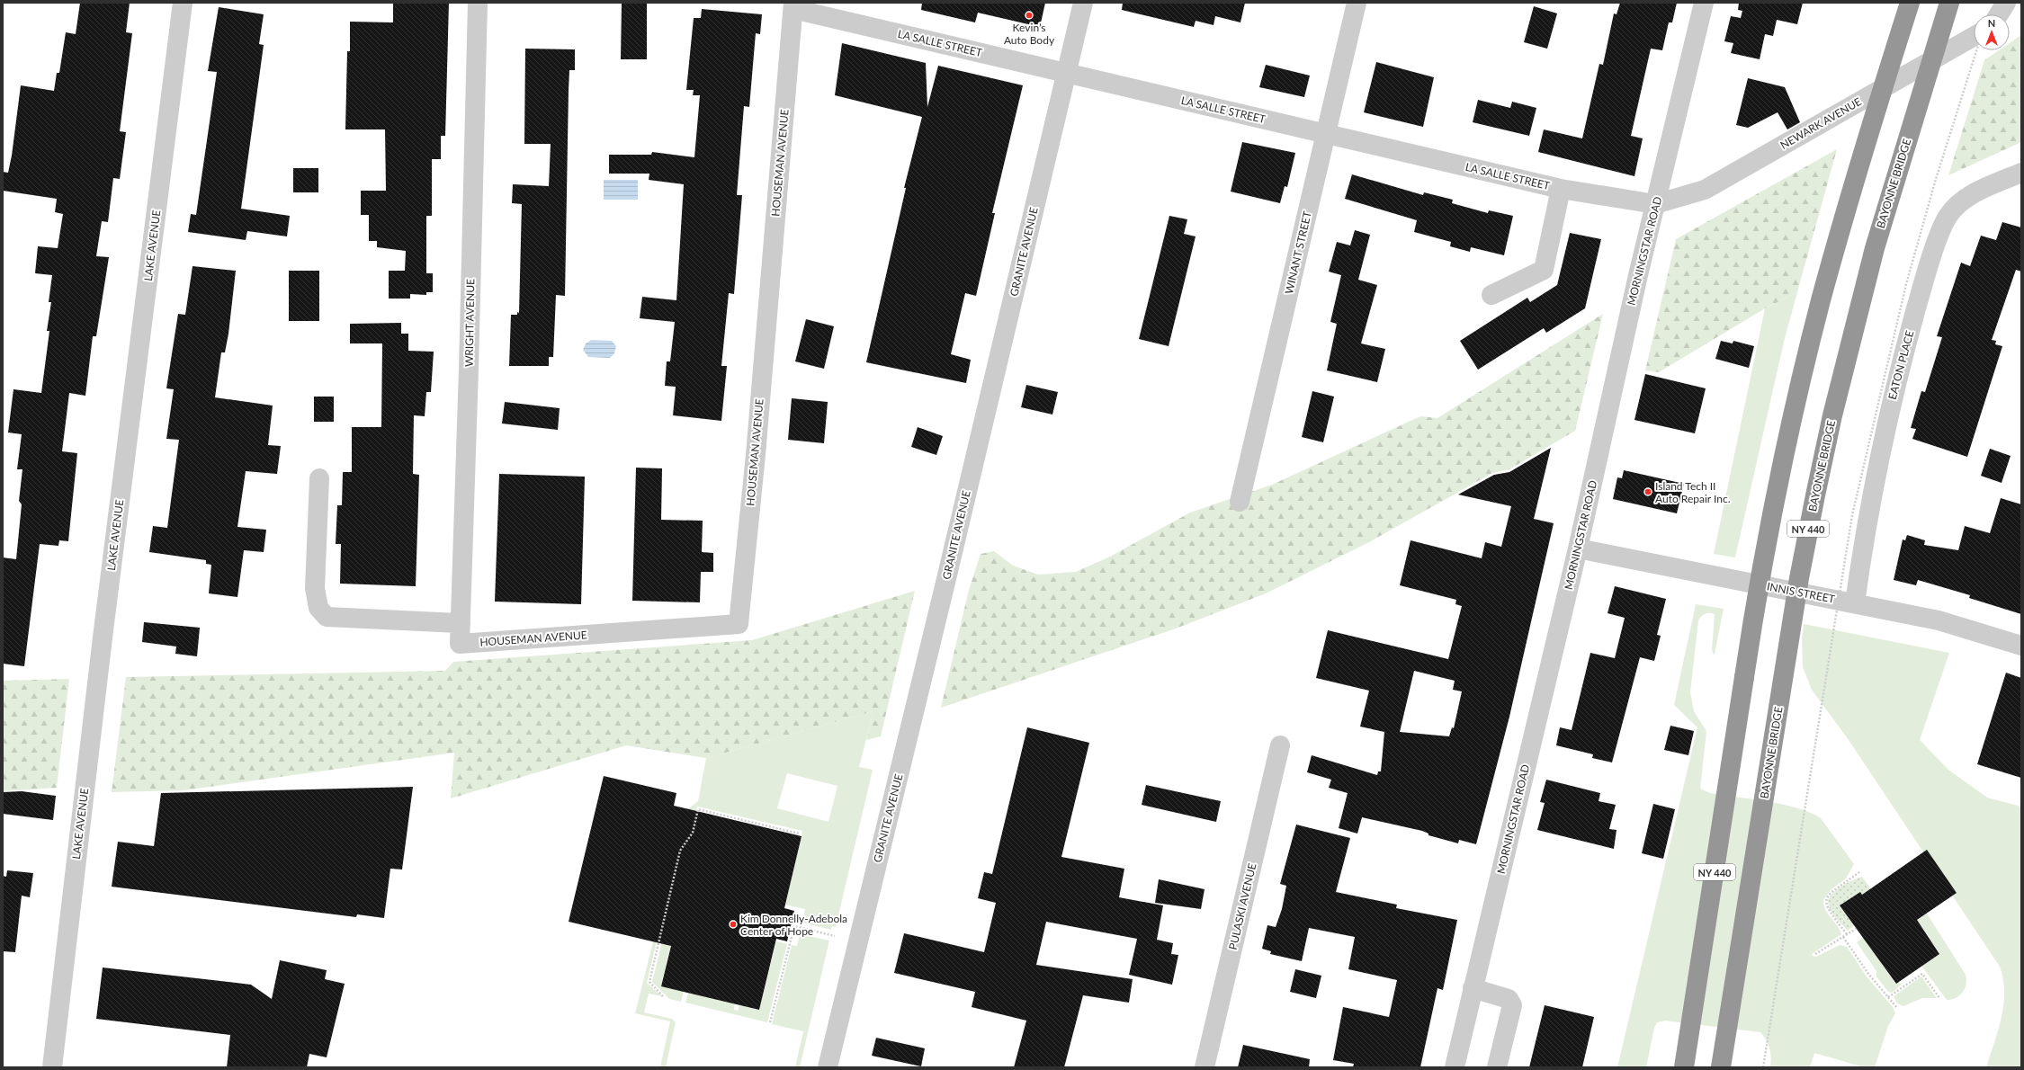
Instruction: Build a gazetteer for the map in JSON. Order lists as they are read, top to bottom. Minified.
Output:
{"streets":{"highway":["BAYONNE BRIDGE","NY 440"],"street":["LA SALLE STREET","NEWARK AVENUE","HOUSEMAN AVENUE","LAKE AVENUE","MORNINGSTAR ROAD","GRANITE AVENUE","WINANT STREET","WRIGHT AVENUE","EATON PLACE","INNIS STREET","PULASKI AVENUE"]},"crossings":[["LA SALLE STREET","NEWARK AVENUE"],["LA SALLE STREET","HOUSEMAN AVENUE"],["LA SALLE STREET","MORNINGSTAR ROAD"],["LA SALLE STREET","GRANITE AVENUE"],["LA SALLE STREET","WINANT STREET"],["NEWARK AVENUE","MORNINGSTAR ROAD"],["HOUSEMAN AVENUE","WRIGHT AVENUE"],["MORNINGSTAR ROAD","INNIS STREET"],["EATON PLACE","INNIS STREET"]],"places":["Kevin’s Auto Body","Island Tech II Auto Repair Inc.","Kim Donnelly-Adebola Center of Hope"],"north":"top"}
